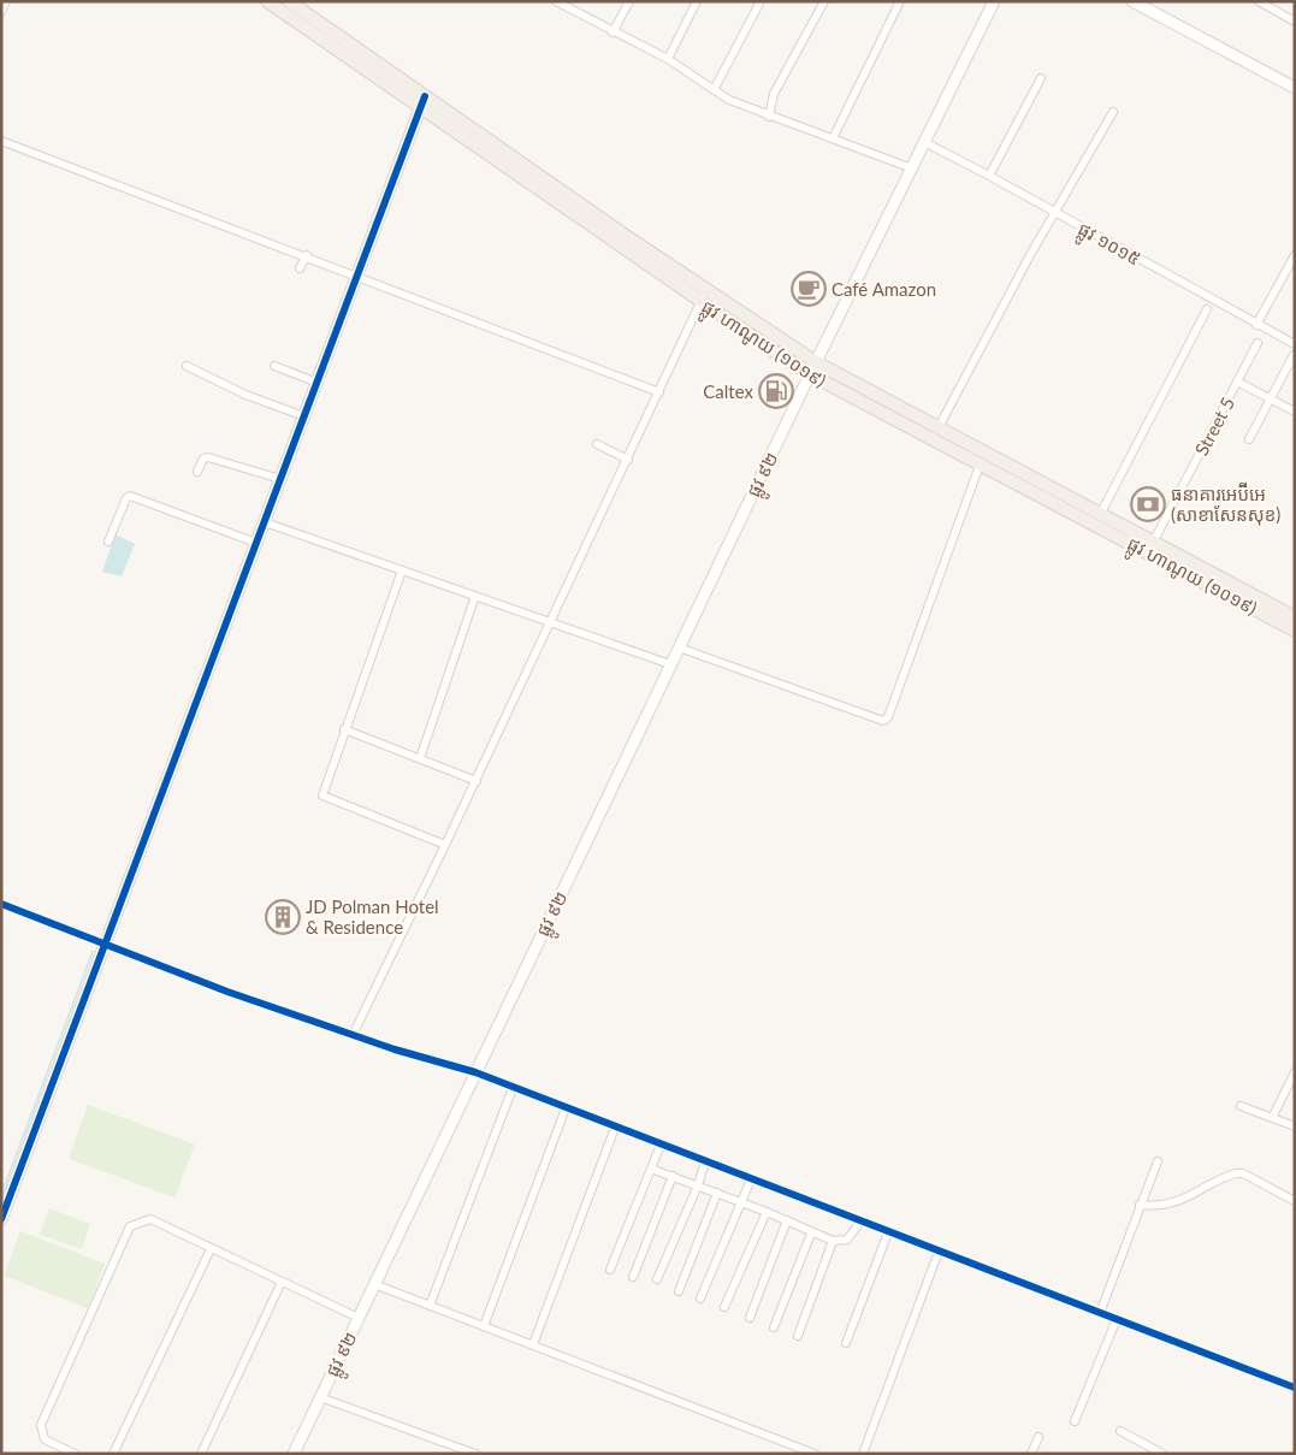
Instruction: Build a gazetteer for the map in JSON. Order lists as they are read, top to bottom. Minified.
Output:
{"streets":{"main road":["ផ្លូវ ហាណូយ (១០១៩)","ផ្លូវ ៩២"],"street":["ផ្លូវ ១០១៥","Street 5"]},"crossings":[["ផ្លូវ ១០១៥","ផ្លូវ ៩២"],["ផ្លូវ ហាណូយ (១០១៩)","Street 5"],["ផ្លូវ ហាណូយ (១០១៩)","ផ្លូវ ៩២"]],"places":{"cafe":["Café Amazon"],"fuel station":["Caltex"],"bank":["ធនាគារអេប៊ីអេ (សាខាសែនសុខ)"],"building":["JD Polman Hotel & Residence"]}}
